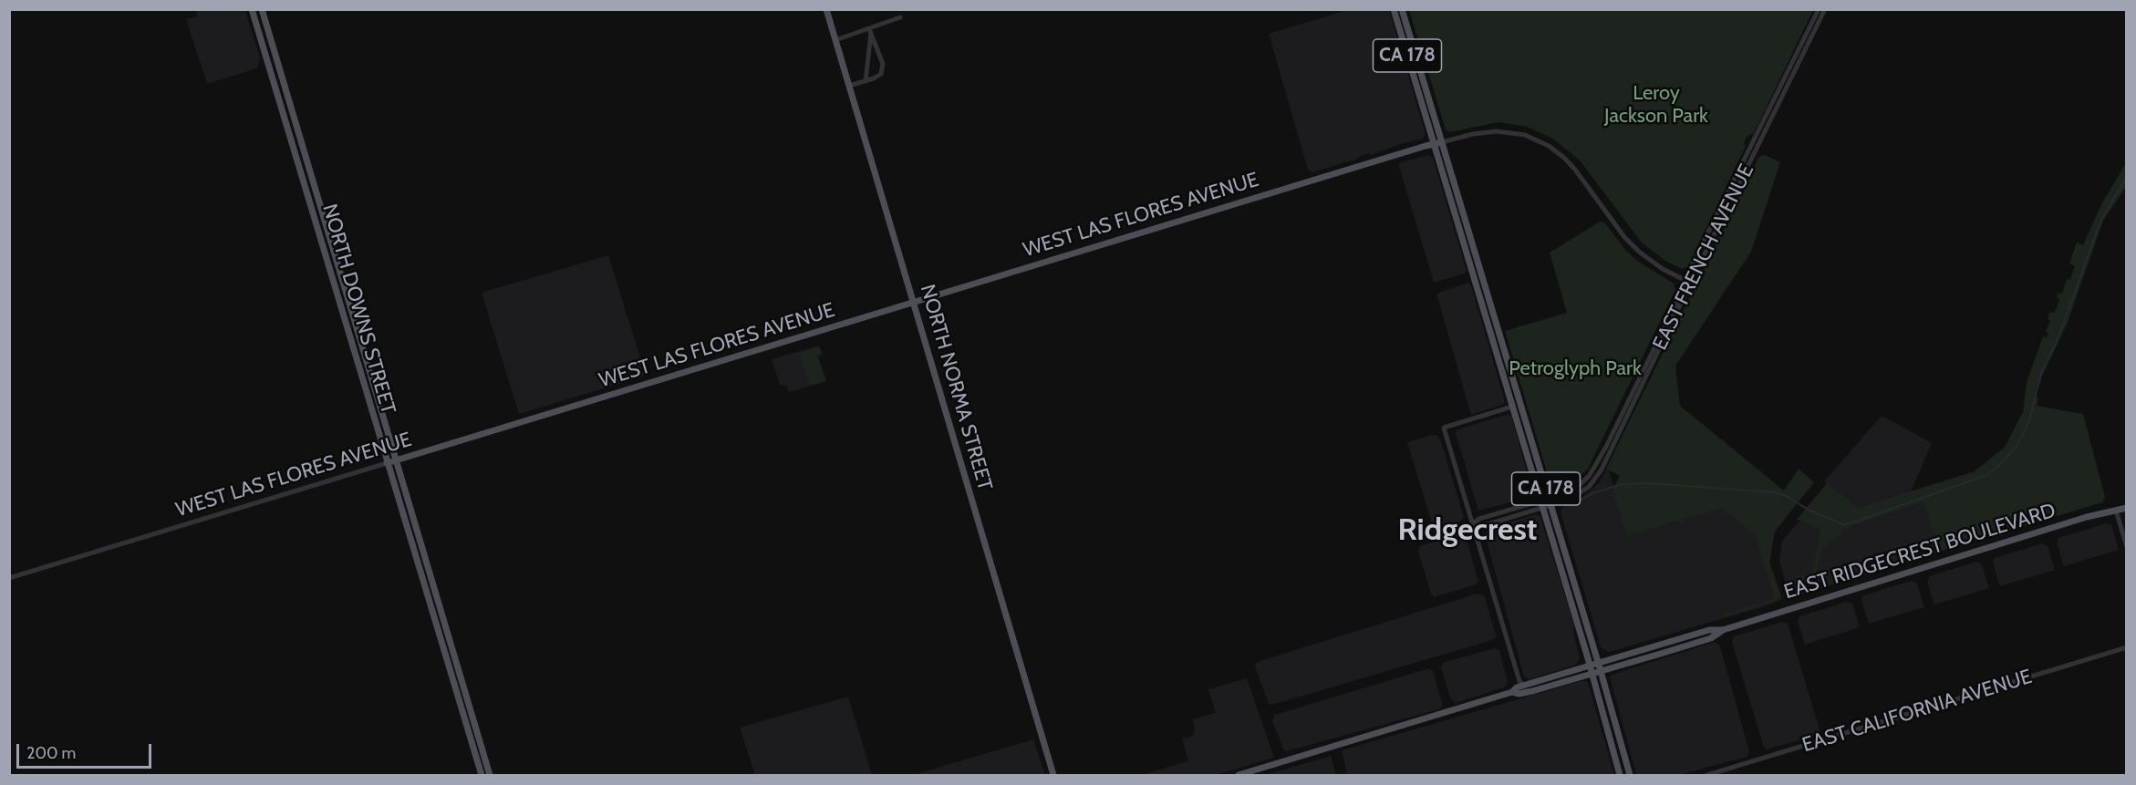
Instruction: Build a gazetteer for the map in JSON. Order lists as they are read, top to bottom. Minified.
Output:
{"streets":{"main road":["CA 178","WEST LAS FLORES AVENUE","NORTH DOWNS STREET","NORTH NORMA STREET","EAST RIDGECREST BOULEVARD"],"street":["EAST FRENCH AVENUE","EAST CALIFORNIA AVENUE"]},"crossings":[["CA 178","WEST LAS FLORES AVENUE"],["CA 178","EAST FRENCH AVENUE"],["CA 178","EAST RIDGECREST BOULEVARD"],["WEST LAS FLORES AVENUE","NORTH DOWNS STREET"],["WEST LAS FLORES AVENUE","NORTH NORMA STREET"]],"districts":["Ridgecrest"],"parks":["Leroy Jackson Park","Petroglyph Park"],"scale_bar":"200 m"}
